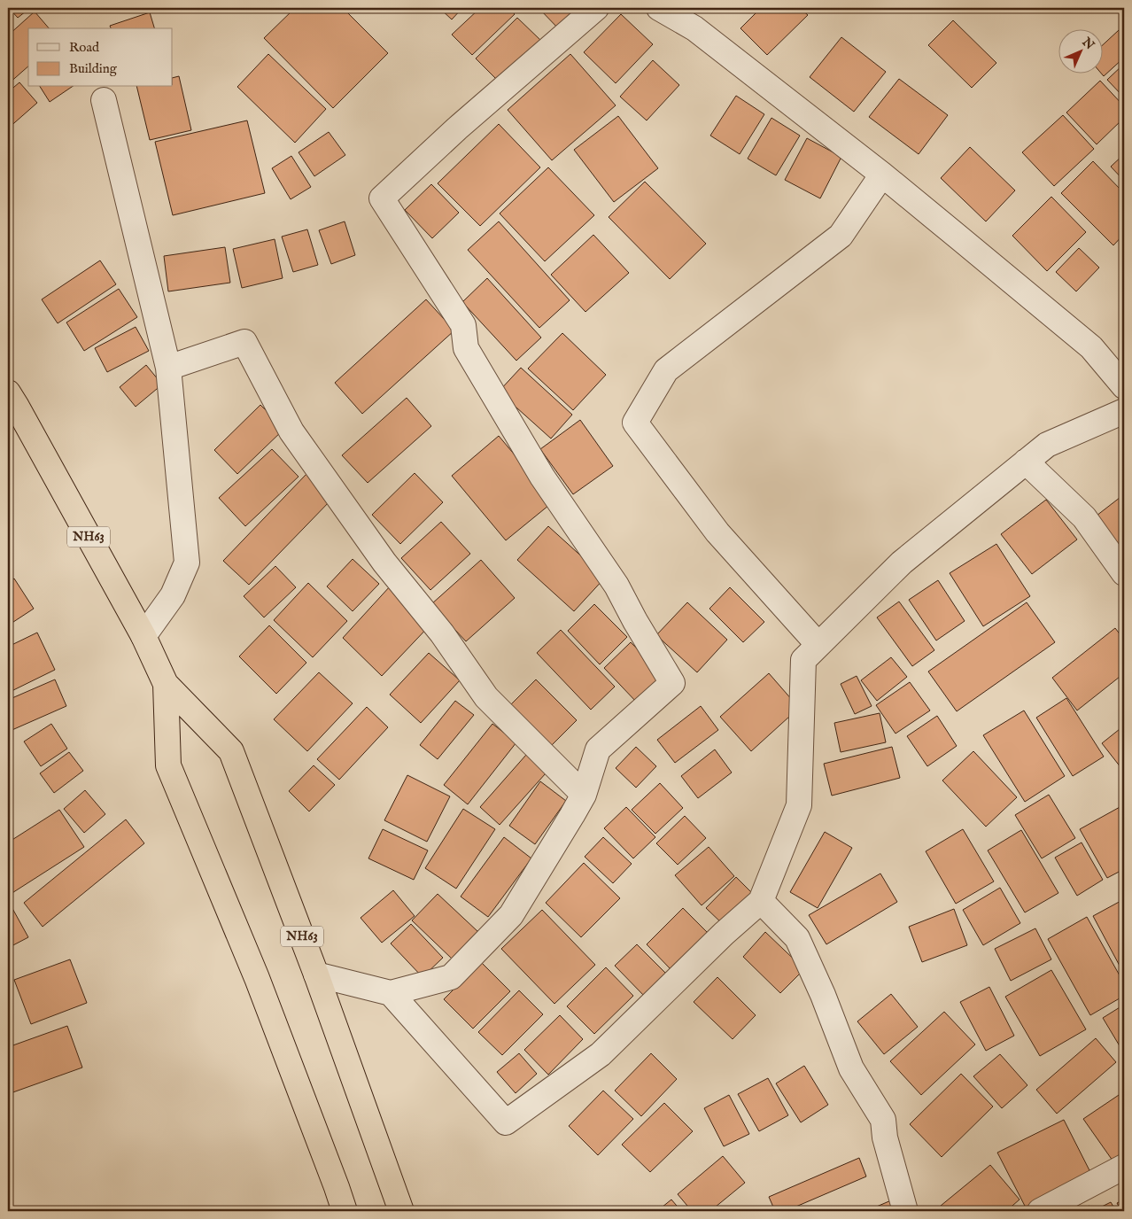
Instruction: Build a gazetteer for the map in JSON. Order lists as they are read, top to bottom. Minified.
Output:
{"streets":{"highway":["NH63"]},"legend":["Road","Building"],"north":"top right"}
